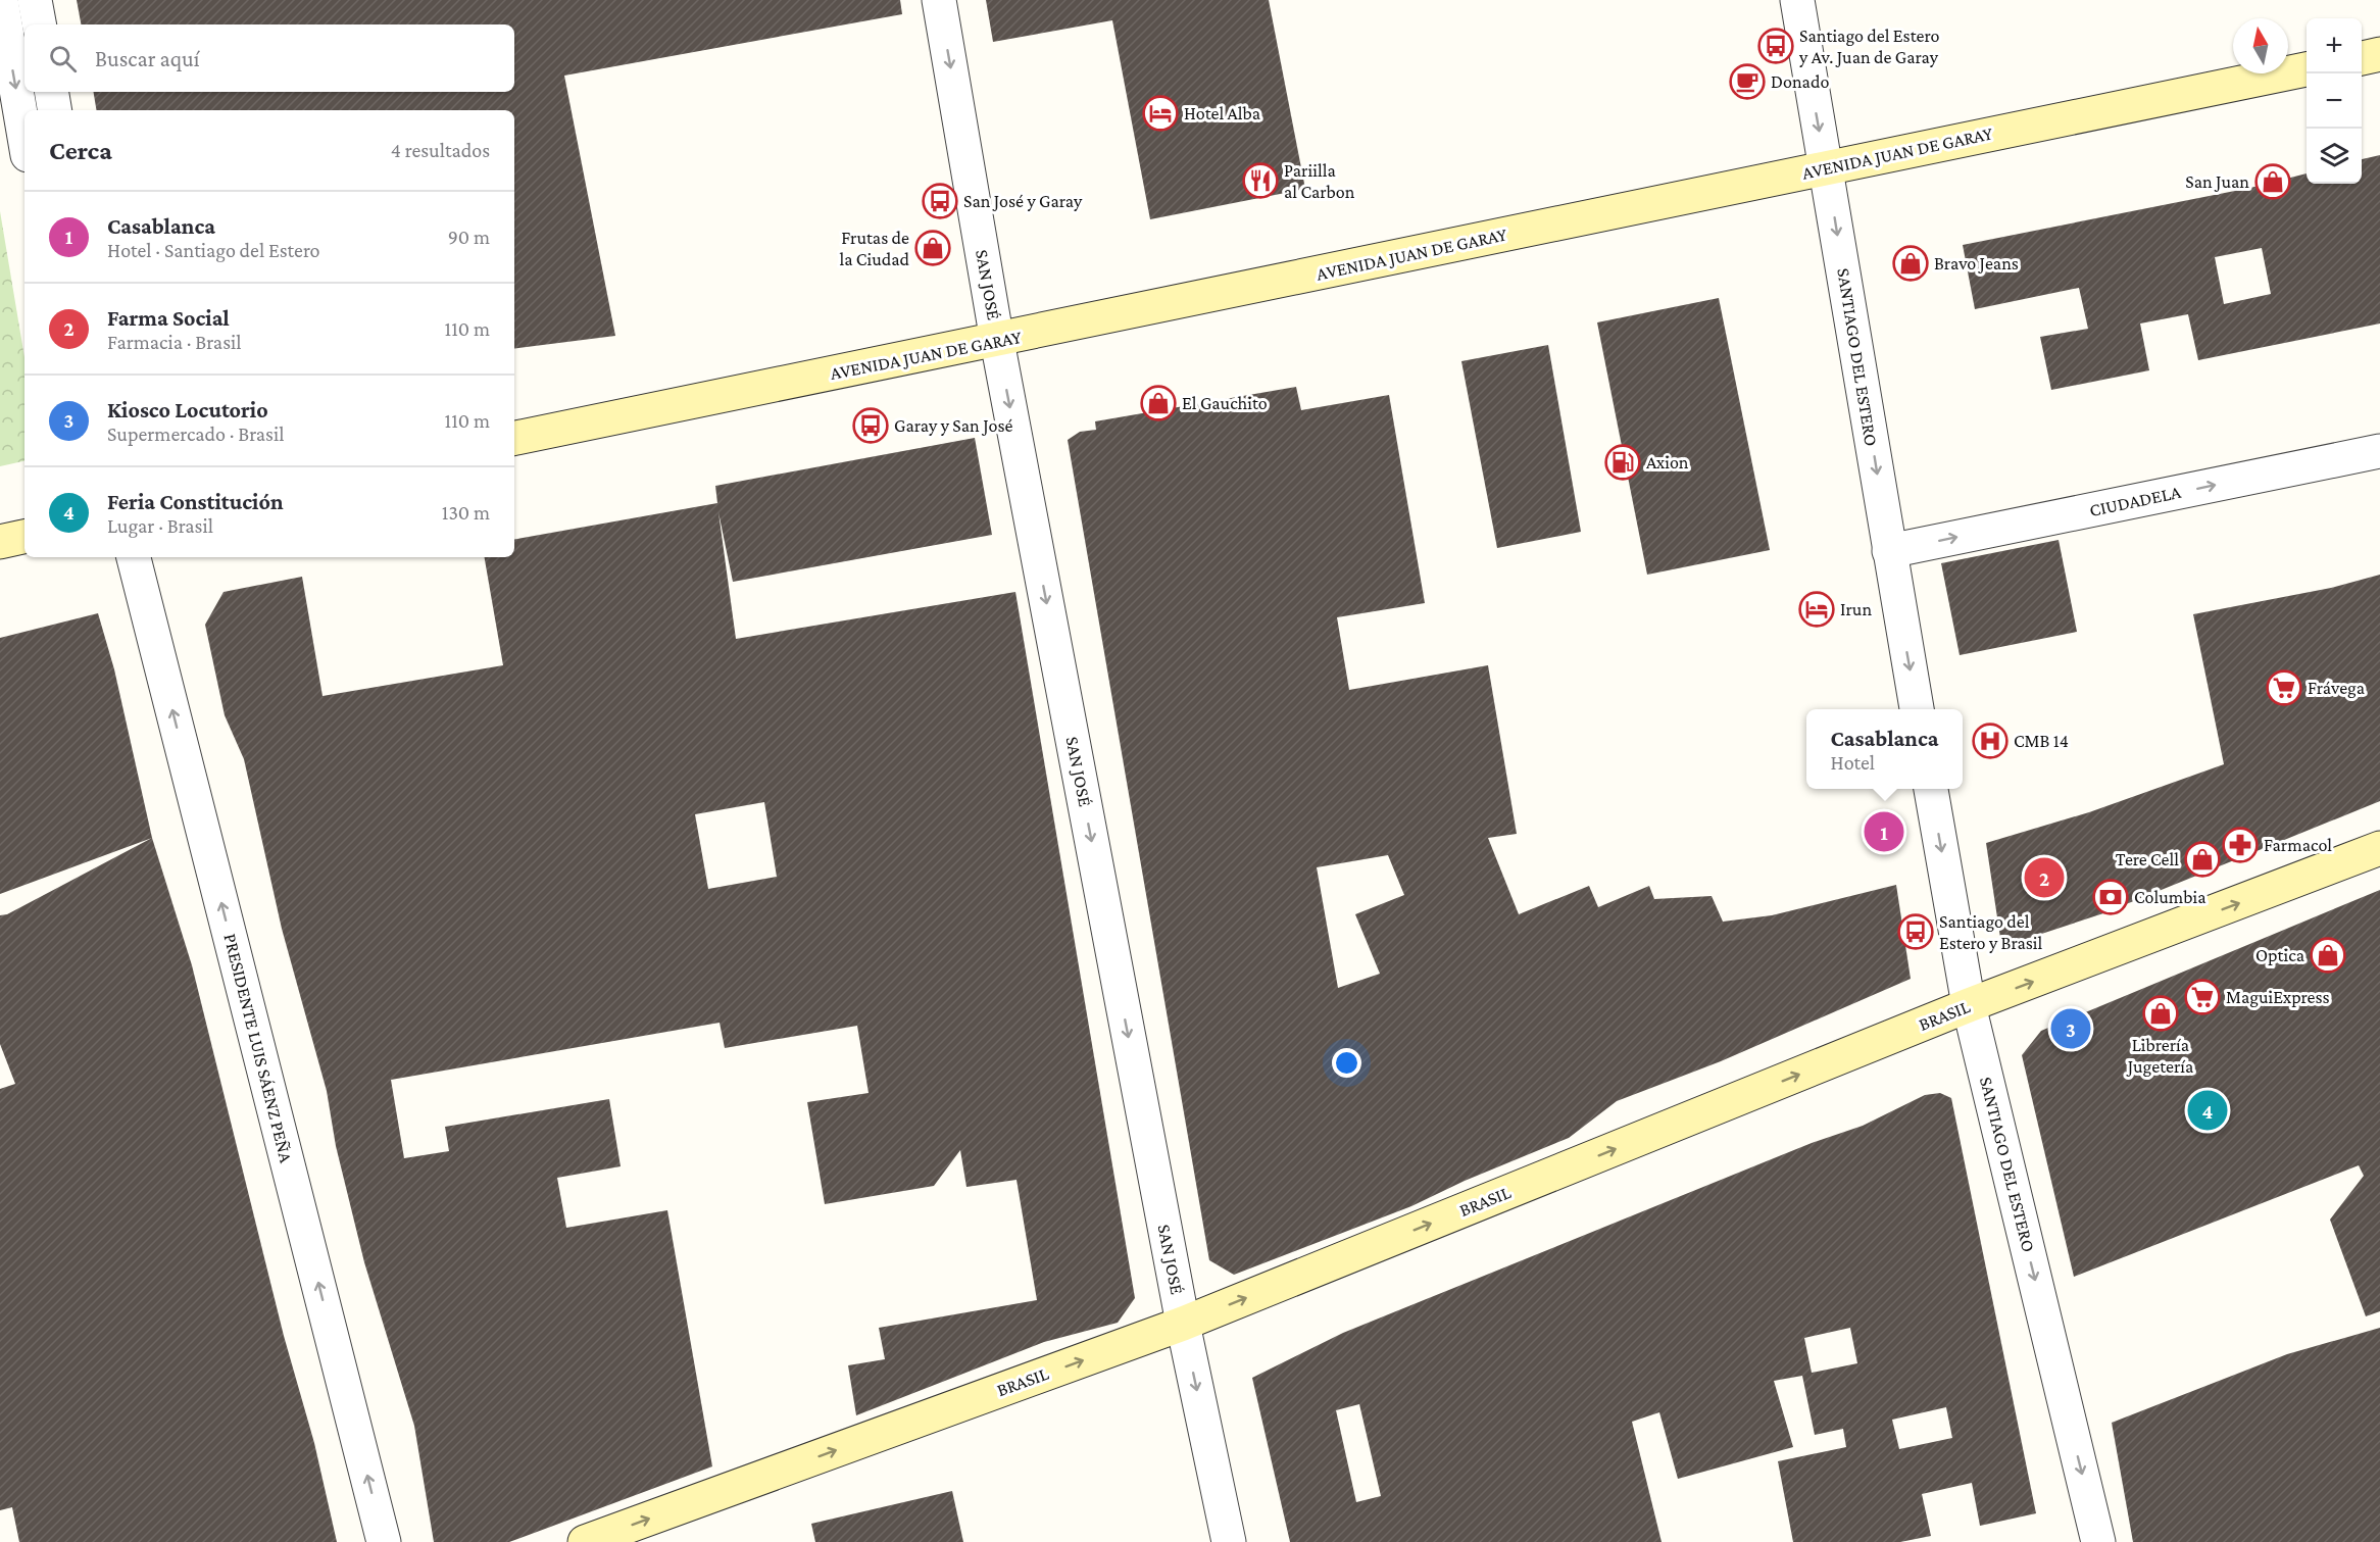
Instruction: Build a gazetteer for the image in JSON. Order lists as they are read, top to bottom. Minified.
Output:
{"streets":{"street":["AVENIDA JUAN DE GARAY","SAN JOSÉ","SANTIAGO DEL ESTERO","CIUDADELA","BRASIL","PRESIDENTE LUIS SÁENZ PEÑA"]},"crossings":[["AVENIDA JUAN DE GARAY","SAN JOSÉ"],["AVENIDA JUAN DE GARAY","SANTIAGO DEL ESTERO"],["SAN JOSÉ","BRASIL"],["SANTIAGO DEL ESTERO","CIUDADELA"],["SANTIAGO DEL ESTERO","BRASIL"]],"one_way":["SAN JOSÉ","SANTIAGO DEL ESTERO","CIUDADELA","BRASIL","PRESIDENTE LUIS SÁENZ PEÑA"],"places":{"bus stop":["Santiago del Estero y Av. Juan de Garay","San José y Garay","Garay y San José","Santiago del Estero y Brasil"],"cafe":["Donado"],"hotel":["Hotel Alba","Irun"],"restaurant":["Pariilla al Carbon"],"shop":["San Juan","Frutas de la Ciudad","Bravo Jeans","El Gauchito","Tere Cell","Optica","Librería Jugetería"],"fuel station":["Axion"],"supermarket":["Frávega","MaguiExpress"],"hospital":["CMB 14"],"pharmacy":["Farmacol"],"bank":["Columbia"]},"north":"top","page":{"map_buttons":["+","−"],"search":"Buscar aquí","heading":["Cerca","4 resultados"],"list":[{"mark":"1","name":"Casablanca","note":"Hotel · Santiago del Estero","value":"90 m"},{"mark":"2","name":"Farma Social","note":"Farmacia · Brasil","value":"110 m"},{"mark":"3","name":"Kiosco Locutorio","note":"Supermercado · Brasil","value":"110 m"},{"mark":"4","name":"Feria Constitución","note":"Lugar · Brasil","value":"130 m"}],"popup":["Casablanca","Hotel"],"pins":["1","2","3","4"]}}
